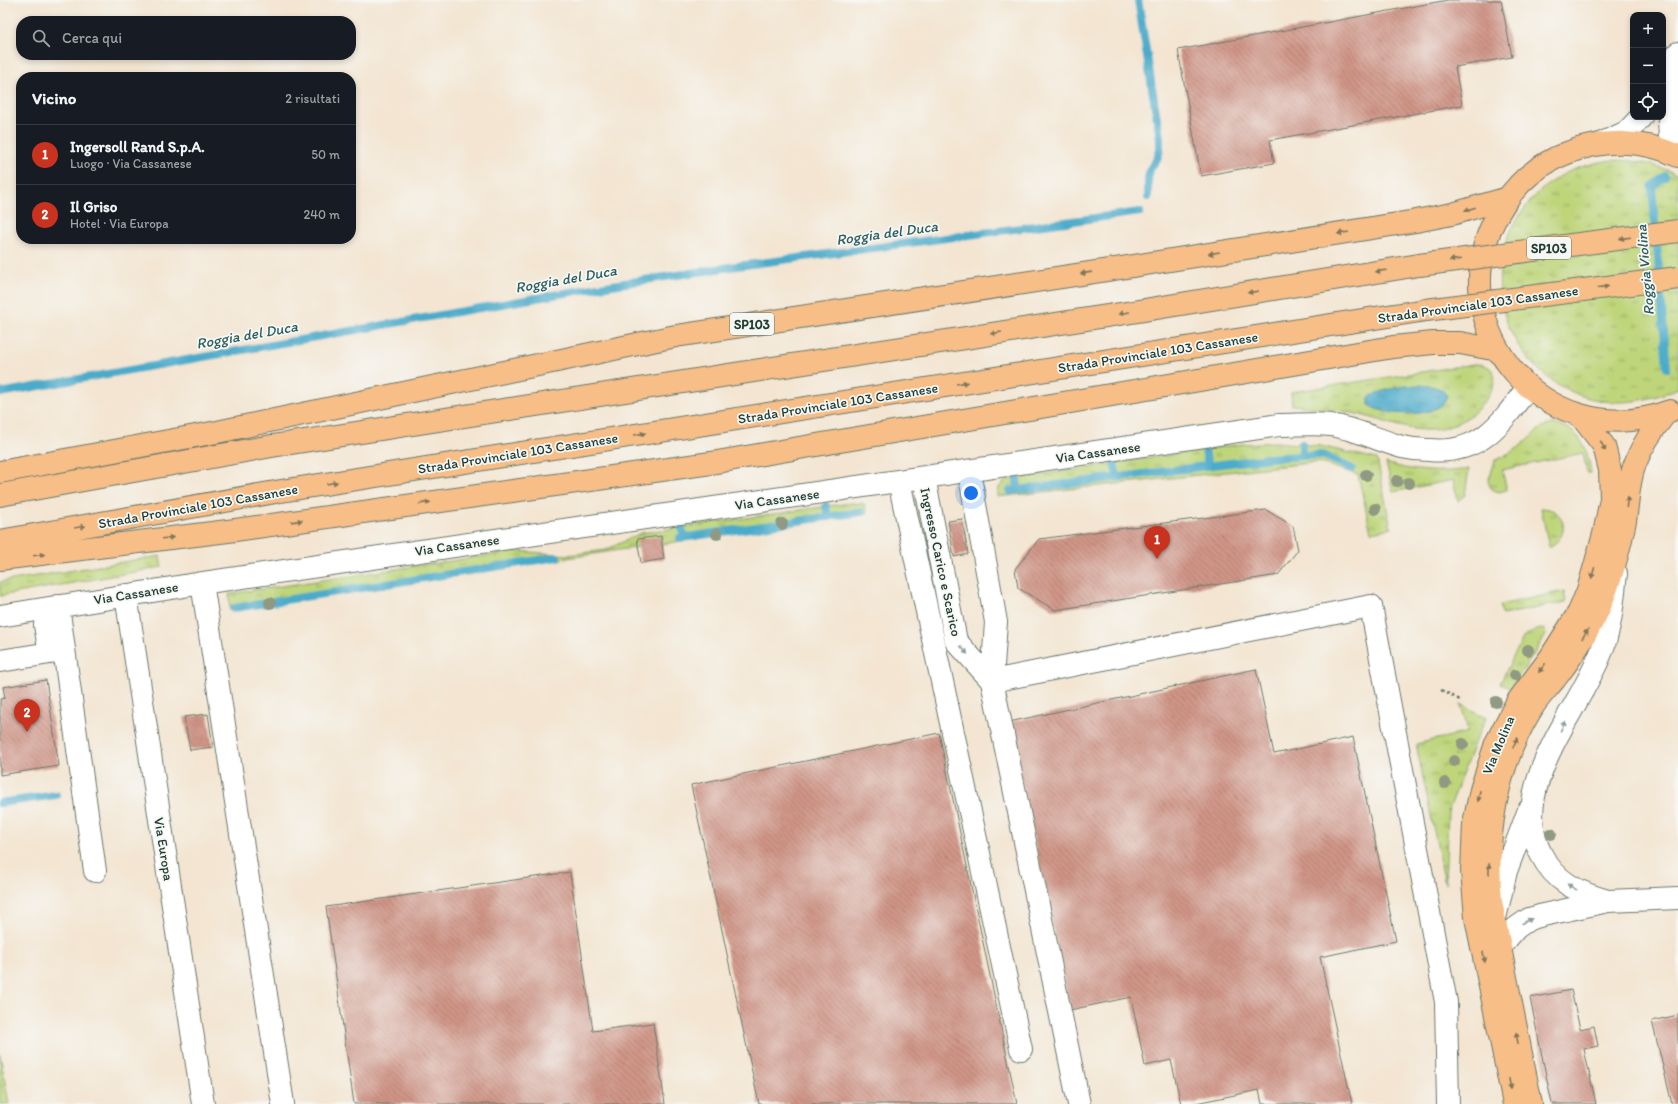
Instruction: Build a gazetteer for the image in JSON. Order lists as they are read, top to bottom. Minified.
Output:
{"streets":{"main road":["SP103","Strada Provinciale 103 Cassanese","Via Molina"],"street":["Via Cassanese","Ingresso Carico e Scarico","Via Europa"]},"crossings":[["Via Cassanese","Ingresso Carico e Scarico"],["Via Cassanese","Via Europa"]],"water":["Roggia del Duca","Roggia Violina"],"page":{"map_buttons":["+","−"],"search":"Cerca qui","heading":["Vicino","2 risultati"],"list":[{"mark":"1","name":"Ingersoll Rand S.p.A.","note":"Luogo · Via Cassanese","value":"50 m"},{"mark":"2","name":"Il Griso","note":"Hotel · Via Europa","value":"240 m"}],"pins":["1","2"]}}
